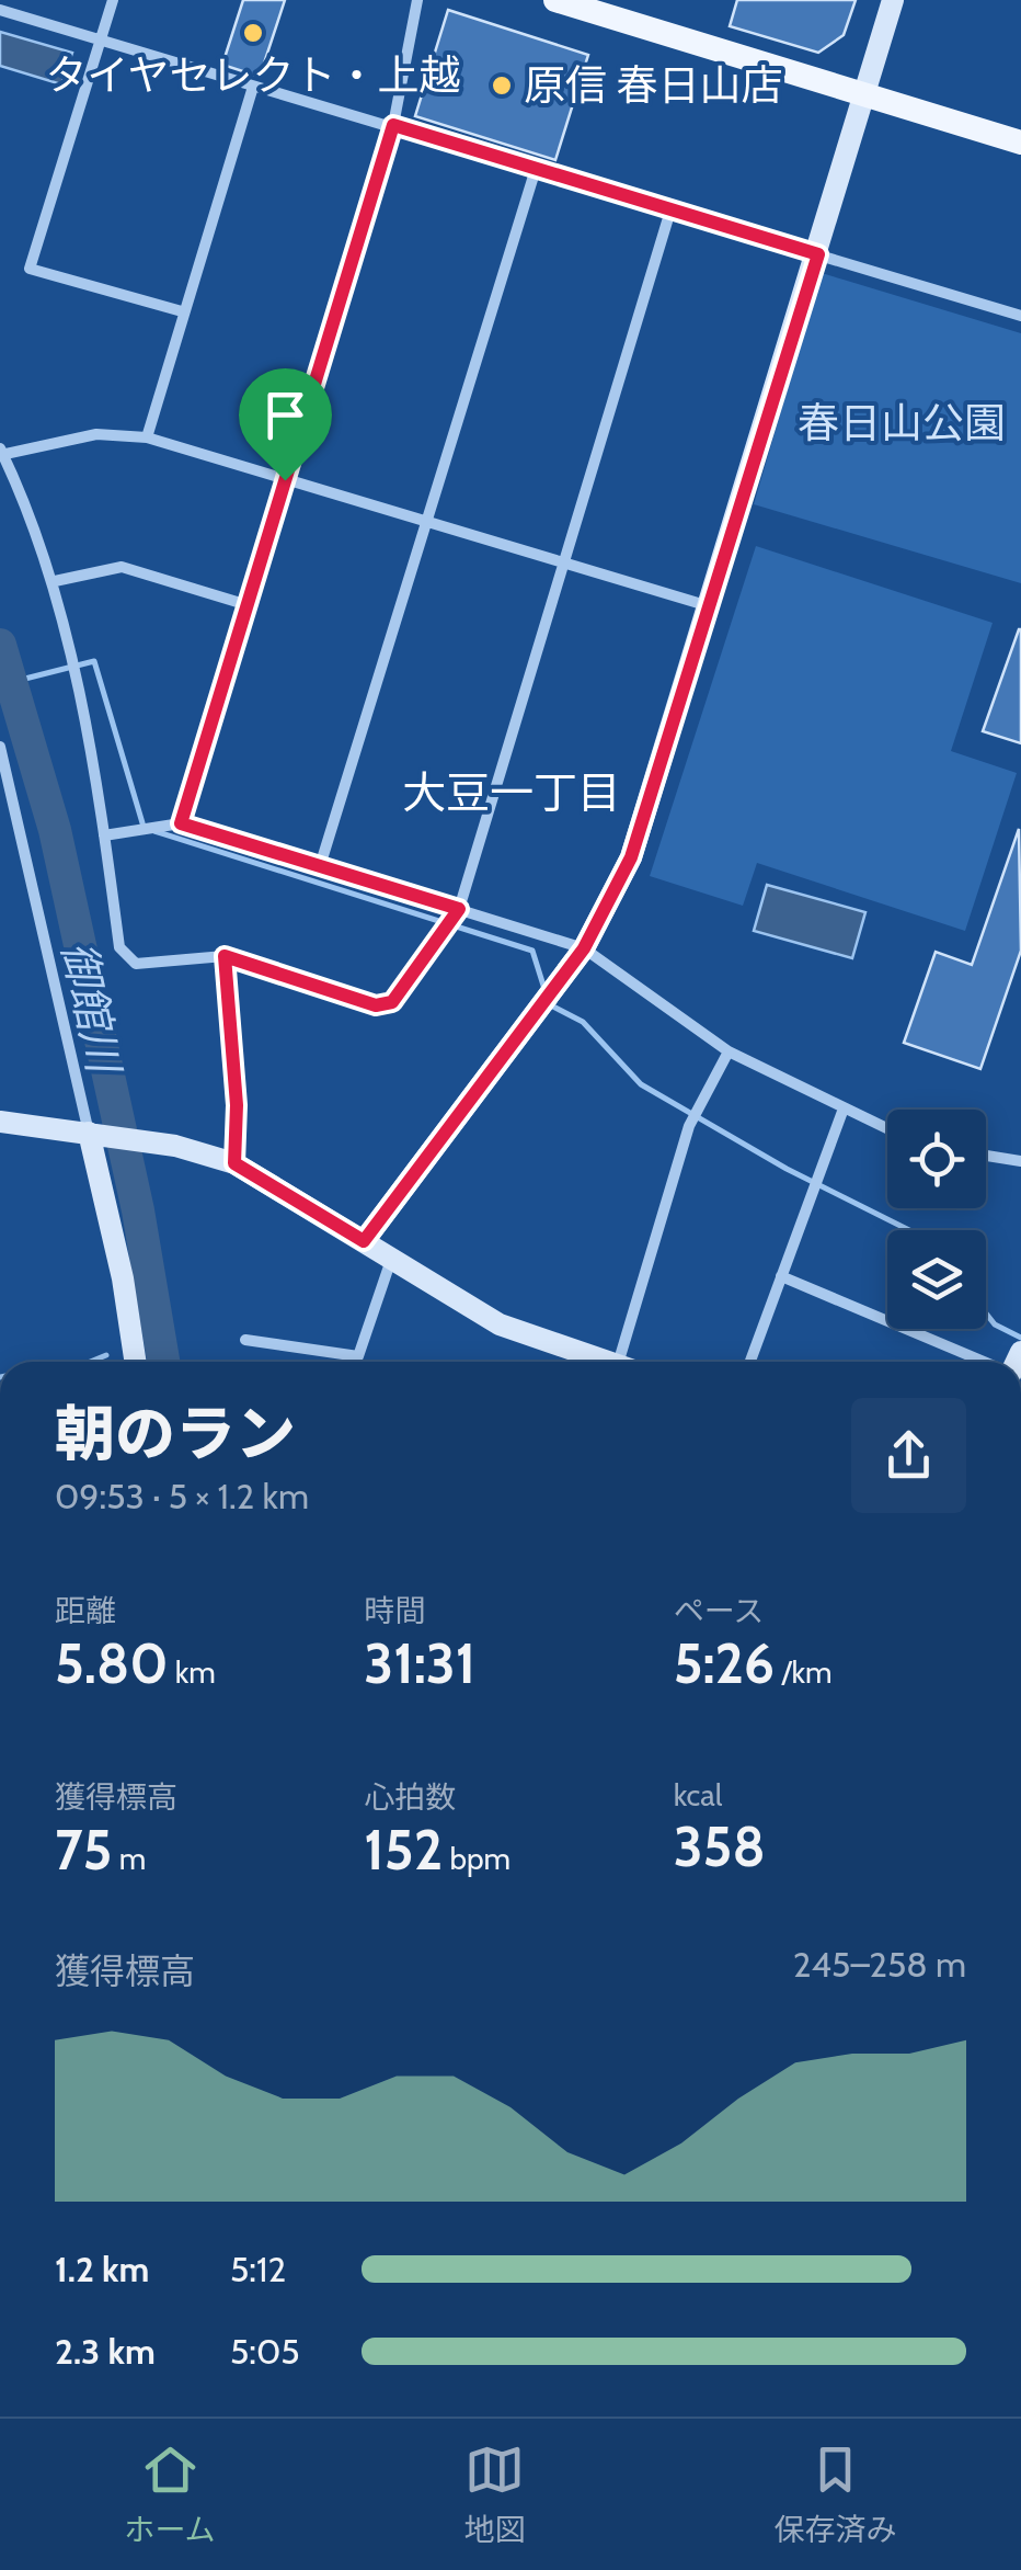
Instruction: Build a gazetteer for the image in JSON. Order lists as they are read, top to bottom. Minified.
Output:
{"districts":["大豆一丁目"],"water":["御館川"],"parks":["春日山公園"],"places":["タイヤセレクト・上越","原信 春日山店"],"page":{"heading":["朝のラン","09:53 · 5 × 1.2 km"],"stats":[["距離","5.80 km"],["時間","31:31"],["ペース","5:26 /km"],["獲得標高","75 m"],["心拍数","152 bpm"],["kcal","358"]],"chart":["獲得標高","245–258 m"],"list":[{"name":"1.2 km","note":"5:12"},{"name":"2.3 km","note":"5:05"}],"tabs":["ホーム","地図","保存済み"]}}
